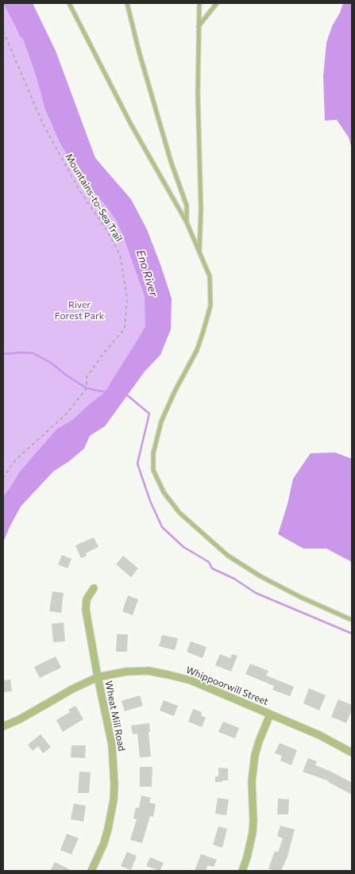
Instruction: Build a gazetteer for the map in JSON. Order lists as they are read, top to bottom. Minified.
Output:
{"streets":{"street":["Whippoorwill Street","Wheat Mill Road"],"path":["Mountains-to-Sea Trail"]},"crossings":[["Whippoorwill Street","Wheat Mill Road"]],"water":["Eno River"],"parks":["River Forest Park"]}
